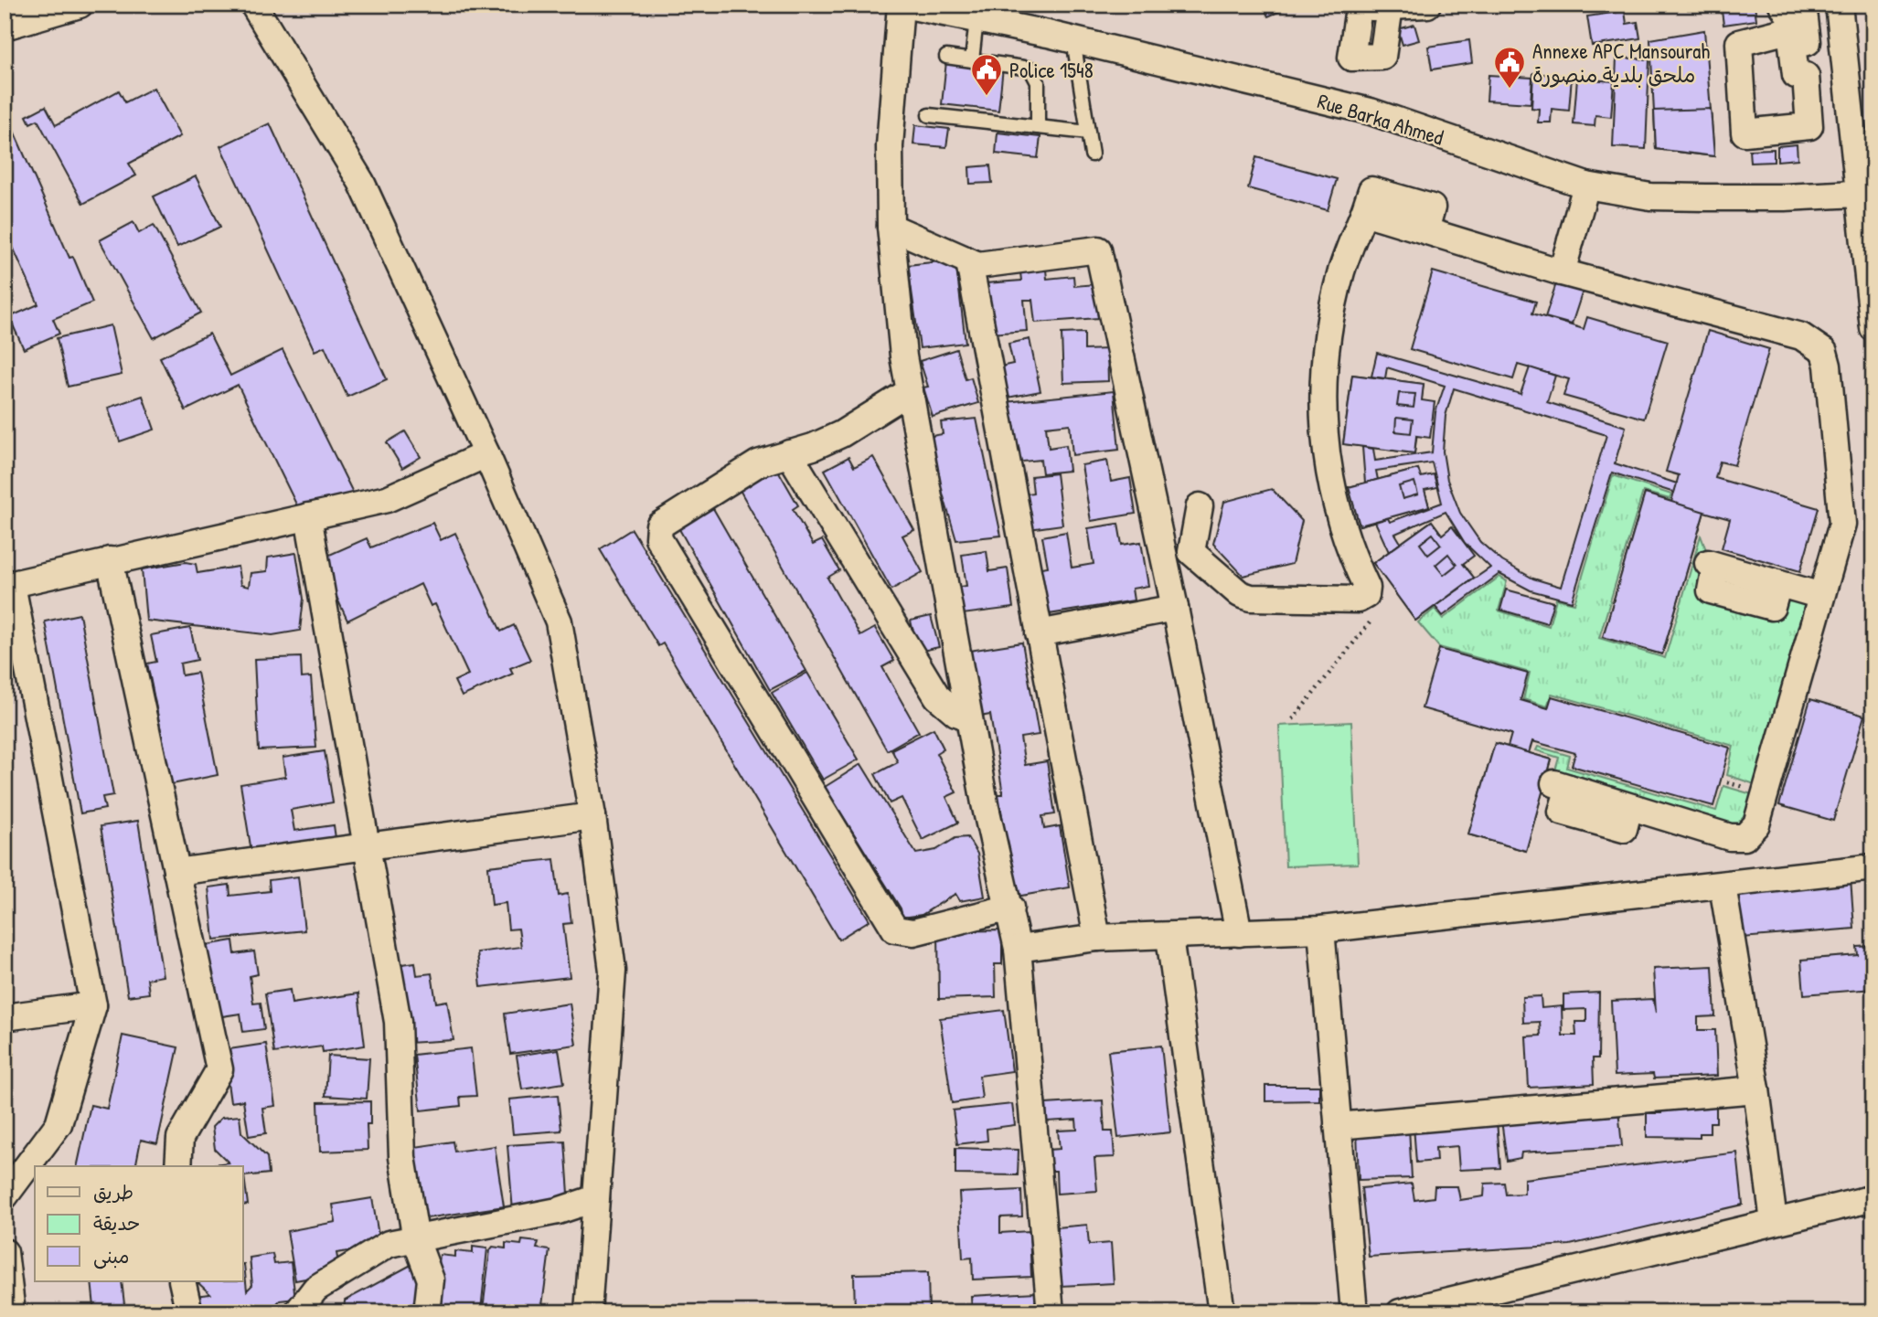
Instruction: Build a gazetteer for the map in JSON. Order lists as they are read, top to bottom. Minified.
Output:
{"streets":{"street":["Rue Barka Ahmed"]},"places":{"public building":["Annexe APC Mansourah ملحق بلدية منصورة","Police 1548"]},"legend":["طريق","حديقة","مبنى"]}
